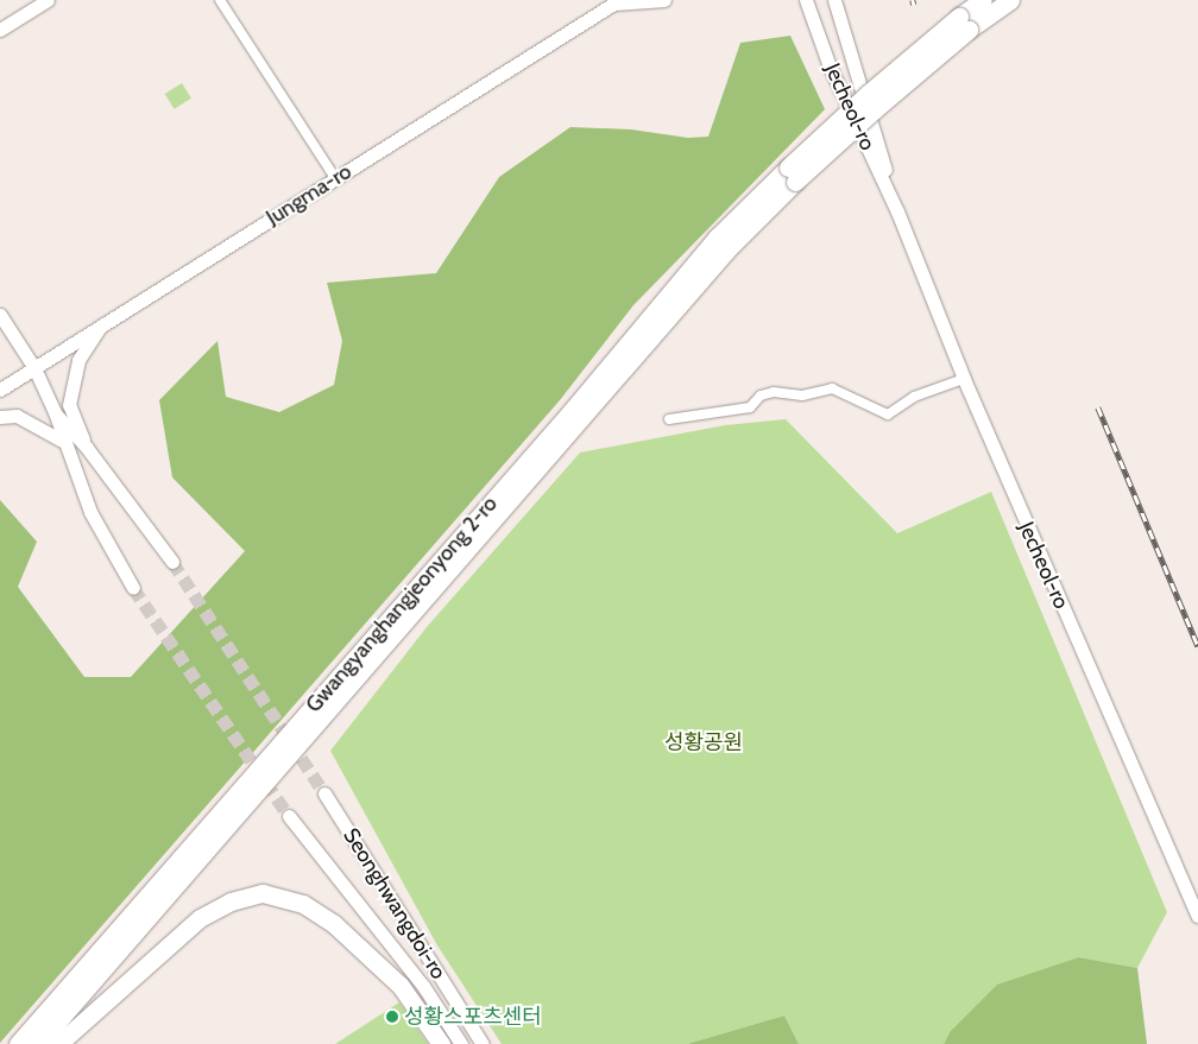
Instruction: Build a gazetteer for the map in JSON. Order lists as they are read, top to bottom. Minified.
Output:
{"streets":{"highway":["Gwangyanghangjeonyong 2-ro"],"main road":["Jecheol-ro","Jungma-ro","Seonghwangdoi-ro"]},"parks":["성황공원"],"places":["성황스포츠센터"]}
